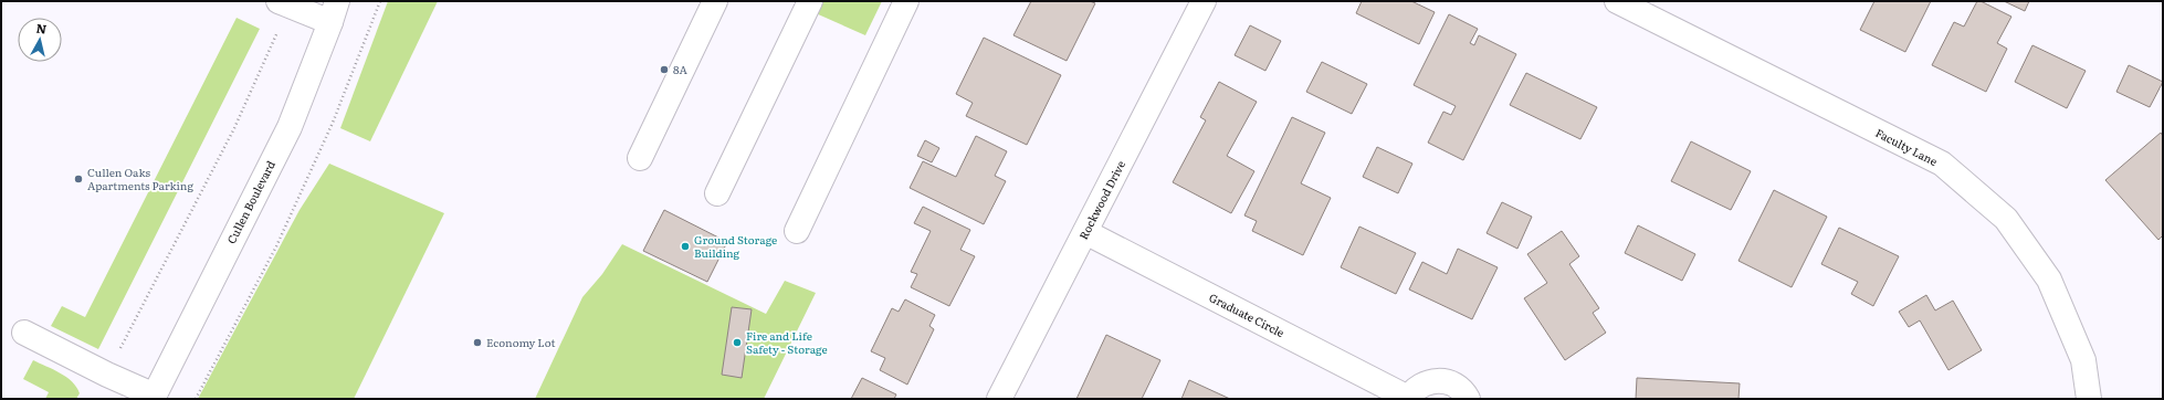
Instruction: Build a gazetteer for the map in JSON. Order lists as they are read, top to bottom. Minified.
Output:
{"streets":{"street":["Faculty Lane","Rockwood Drive","Cullen Boulevard","Graduate Circle"]},"crossings":[["Rockwood Drive","Graduate Circle"]],"places":["8A","Cullen Oaks Apartments Parking","Ground Storage Building","Economy Lot","Fire and Life Safety - Storage"],"north":"top"}
